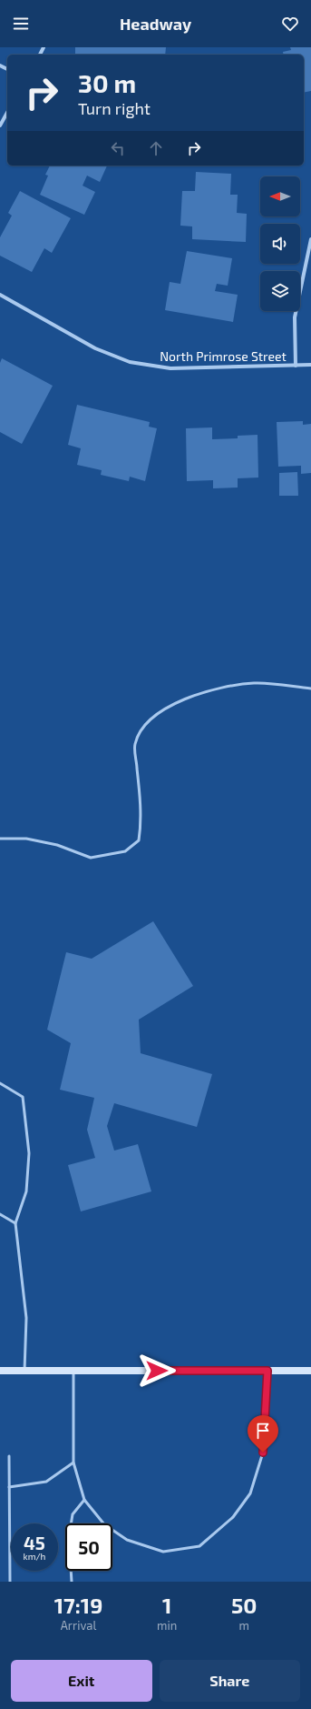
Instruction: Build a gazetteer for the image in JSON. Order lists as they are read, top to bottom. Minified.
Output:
{"streets":{"street":["North Primrose Street"]},"north":"left","page":{"header":"Headway","turn":["30 m","Turn right"],"speed":"45 km/h","limit":"50","eta":["17:19","Arrival","1","min","50","m"],"buttons":["Exit","Share"]}}
